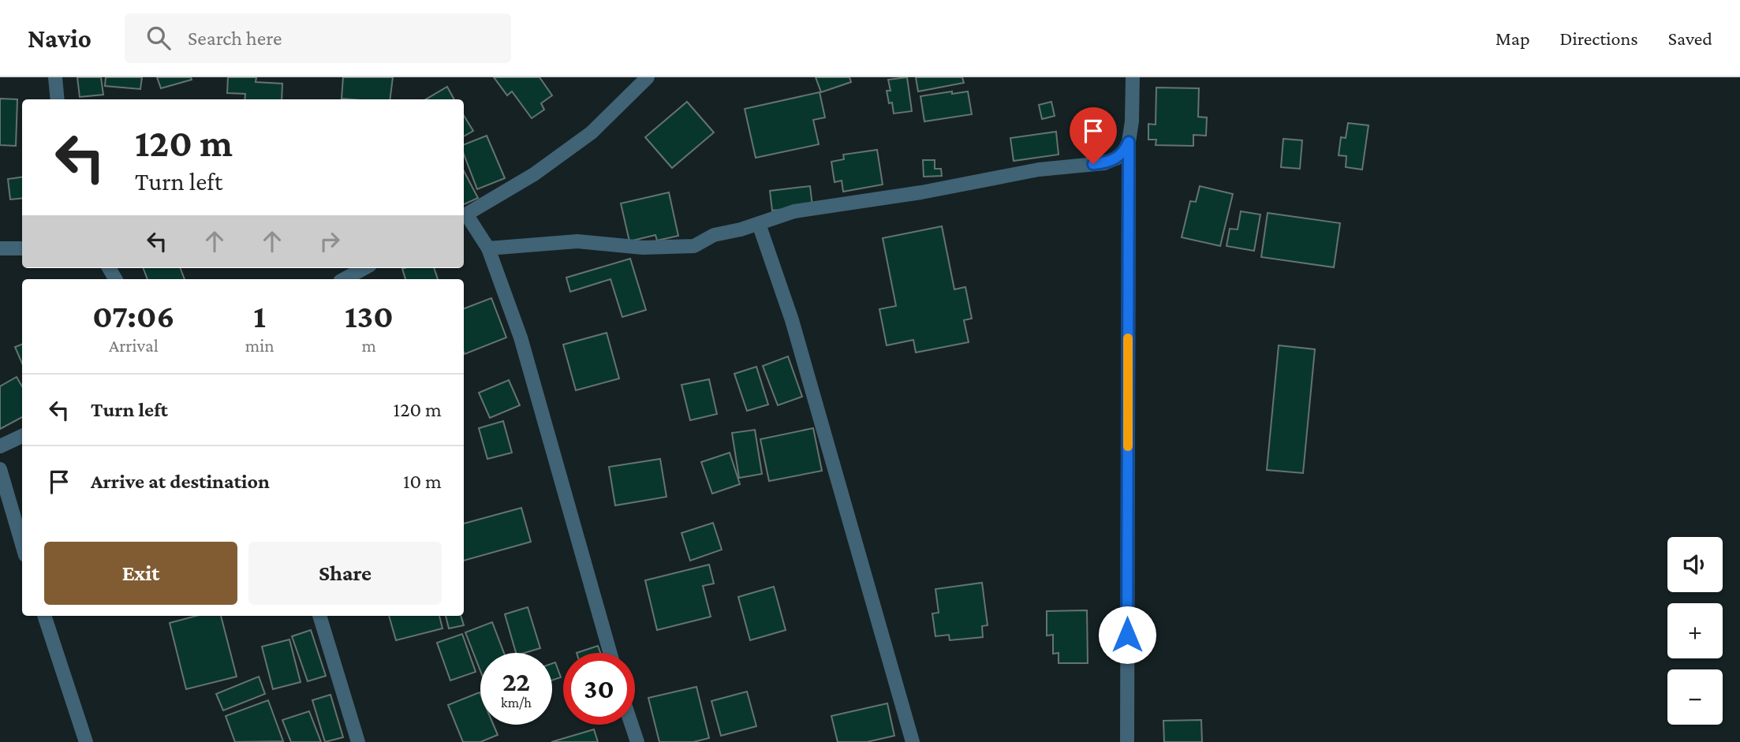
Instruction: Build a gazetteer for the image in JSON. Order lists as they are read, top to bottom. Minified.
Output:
{"page":{"header":"Navio","search":"Search here","nav":["Map","Directions","Saved"],"turn":["120 m","Turn left"],"eta":["07:06","Arrival","1","min","130","m"],"list":[{"name":"Turn left","value":"120 m"},{"name":"Arrive at destination","value":"10 m"}],"buttons":["Exit","Share"],"map_buttons":["+","−"],"speed":"22 km/h","limit":"30"}}
